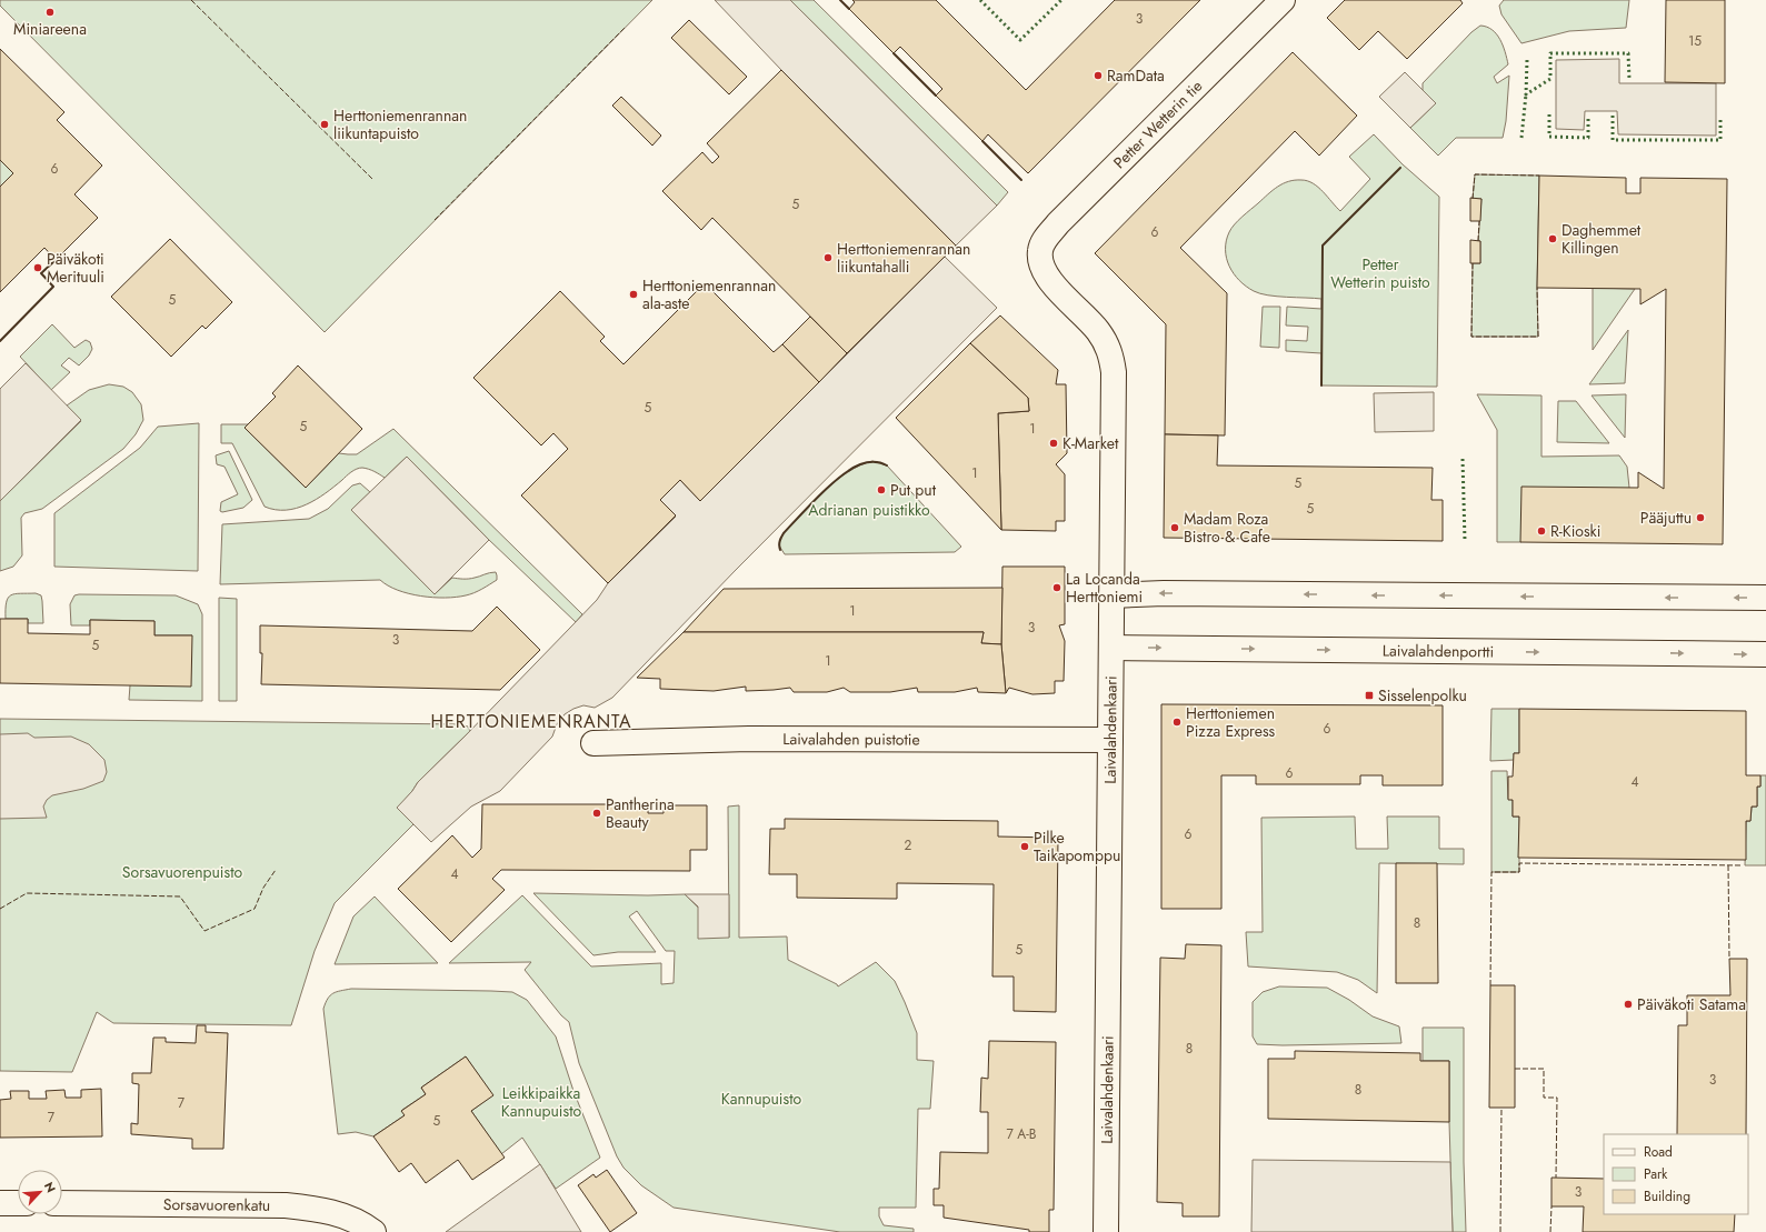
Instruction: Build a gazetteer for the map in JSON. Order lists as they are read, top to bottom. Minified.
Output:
{"streets":{"street":["Petter Wetterin tie","Laivalahdenportti","Laivalahdenkaari","Laivalahden puistotie","Sorsavuorenkatu"]},"crossings":[["Petter Wetterin tie","Laivalahdenkaari"],["Laivalahdenportti","Laivalahdenkaari"],["Laivalahdenkaari","Laivalahden puistotie"]],"districts":["HERTTONIEMENRANTA"],"parks":["Petter Wetterin puisto","Adrianan puistikko","Sorsavuorenpuisto","Leikkipaikka Kannupuisto","Kannupuisto"],"places":{"other":["Miniareena","RamData","Herttoniemenrannan liikuntapuisto","Daghemmet Killingen","Herttoniemenrannan liikuntahalli","Päiväkoti Merituuli","Herttoniemenrannan ala-aste","K-Market","Put put","Pääjuttu","Madam Roza Bistro & Cafe","R-Kioski","La Locanda Herttoniemi","Herttoniemen Pizza Express","Pantherina Beauty","Pilke Taikapomppu","Päiväkoti Satama"],"transit":["Sisselenpolku"]},"house_numbers":["3","15","6","5","6","5","5","5","1","1","5","5","1","3","3","5","1","6","6","4","6","2","4","8","5","8","3","8","7","7","5","7 A-B","3"],"legend":["Road","Park","Building"],"north":"top right"}
